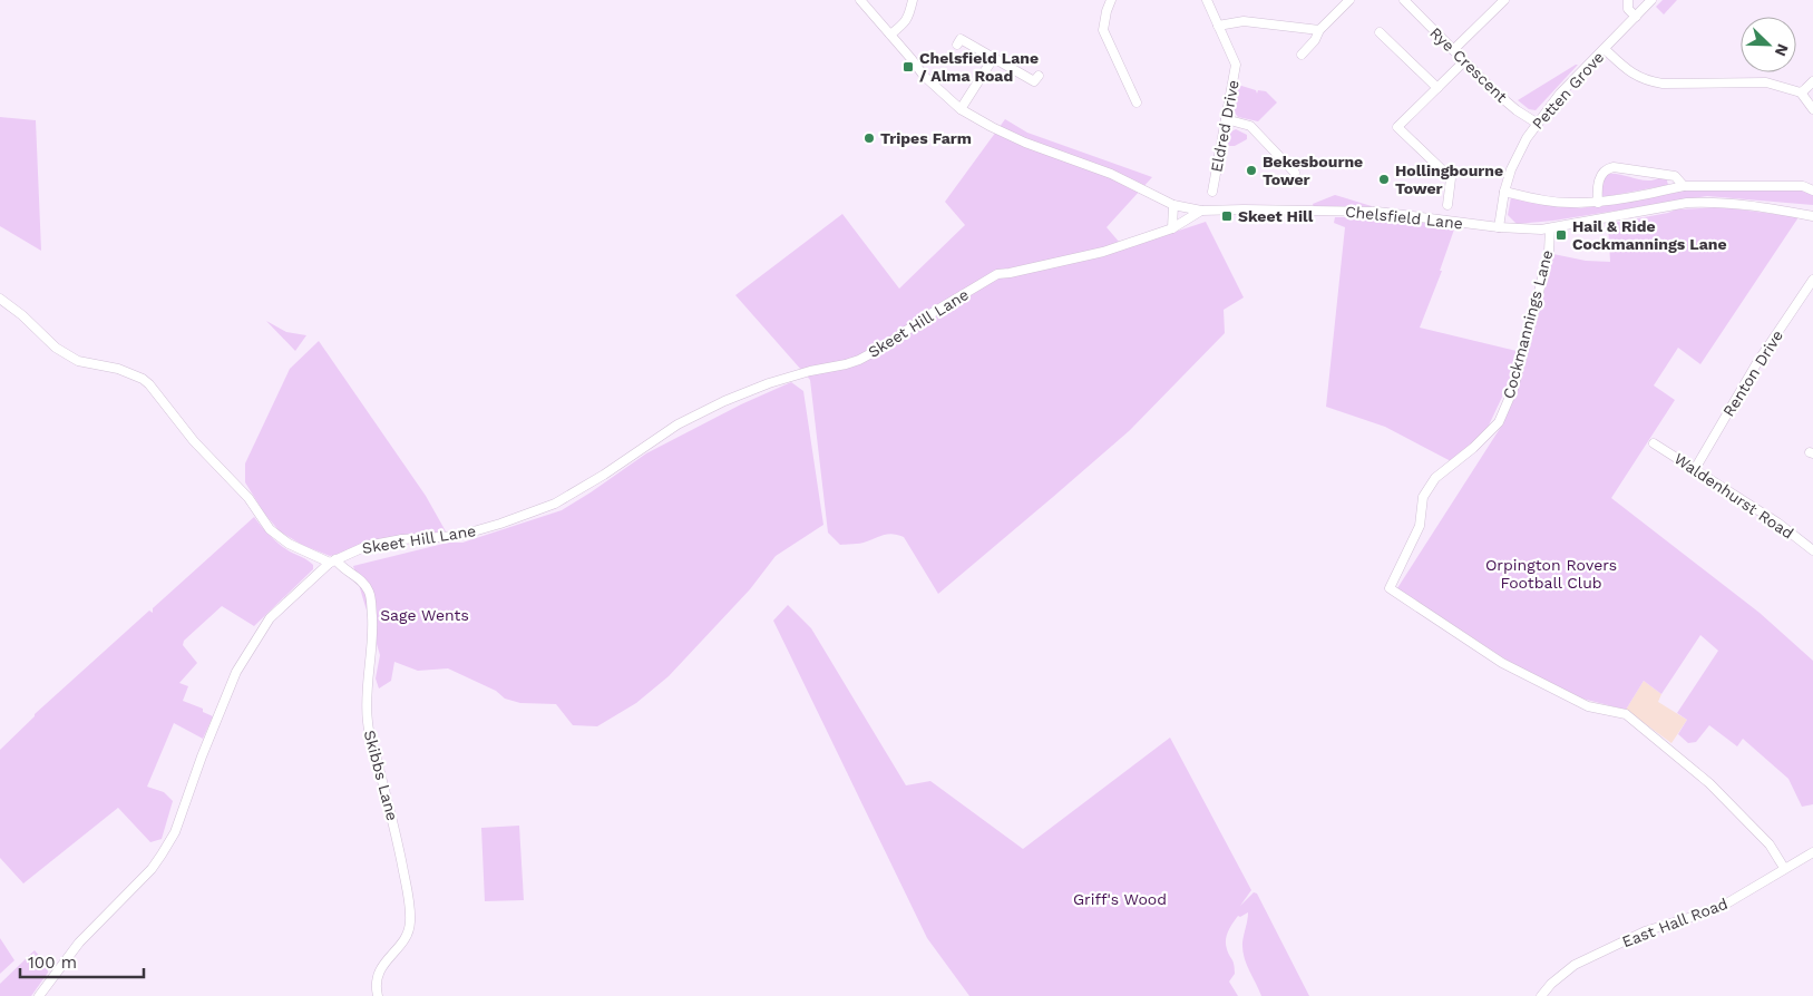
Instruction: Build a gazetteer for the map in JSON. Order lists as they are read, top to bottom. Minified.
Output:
{"streets":{"street":["Rye Crescent","Petten Grove","Eldred Drive","Chelsfield Lane","Skeet Hill Lane","Cockmannings Lane","Renton Drive","Waldenhurst Road","Skibbs Lane","East Hall Road"]},"crossings":[["Rye Crescent","Petten Grove"],["Petten Grove","Chelsfield Lane"],["Chelsfield Lane","Skeet Hill Lane"],["Chelsfield Lane","Cockmannings Lane"],["Skeet Hill Lane","Skibbs Lane"],["Cockmannings Lane","East Hall Road"],["Renton Drive","Waldenhurst Road"]],"parks":["Orpington Rovers Football Club","Sage Wents","Griff's Wood"],"places":{"transit":["Chelsfield Lane / Alma Road","Skeet Hill","Hail & Ride Cockmannings Lane"],"other":["Tripes Farm","Bekesbourne Tower","Hollingbourne Tower"]},"scale_bar":"100 m","north":"bottom right"}
